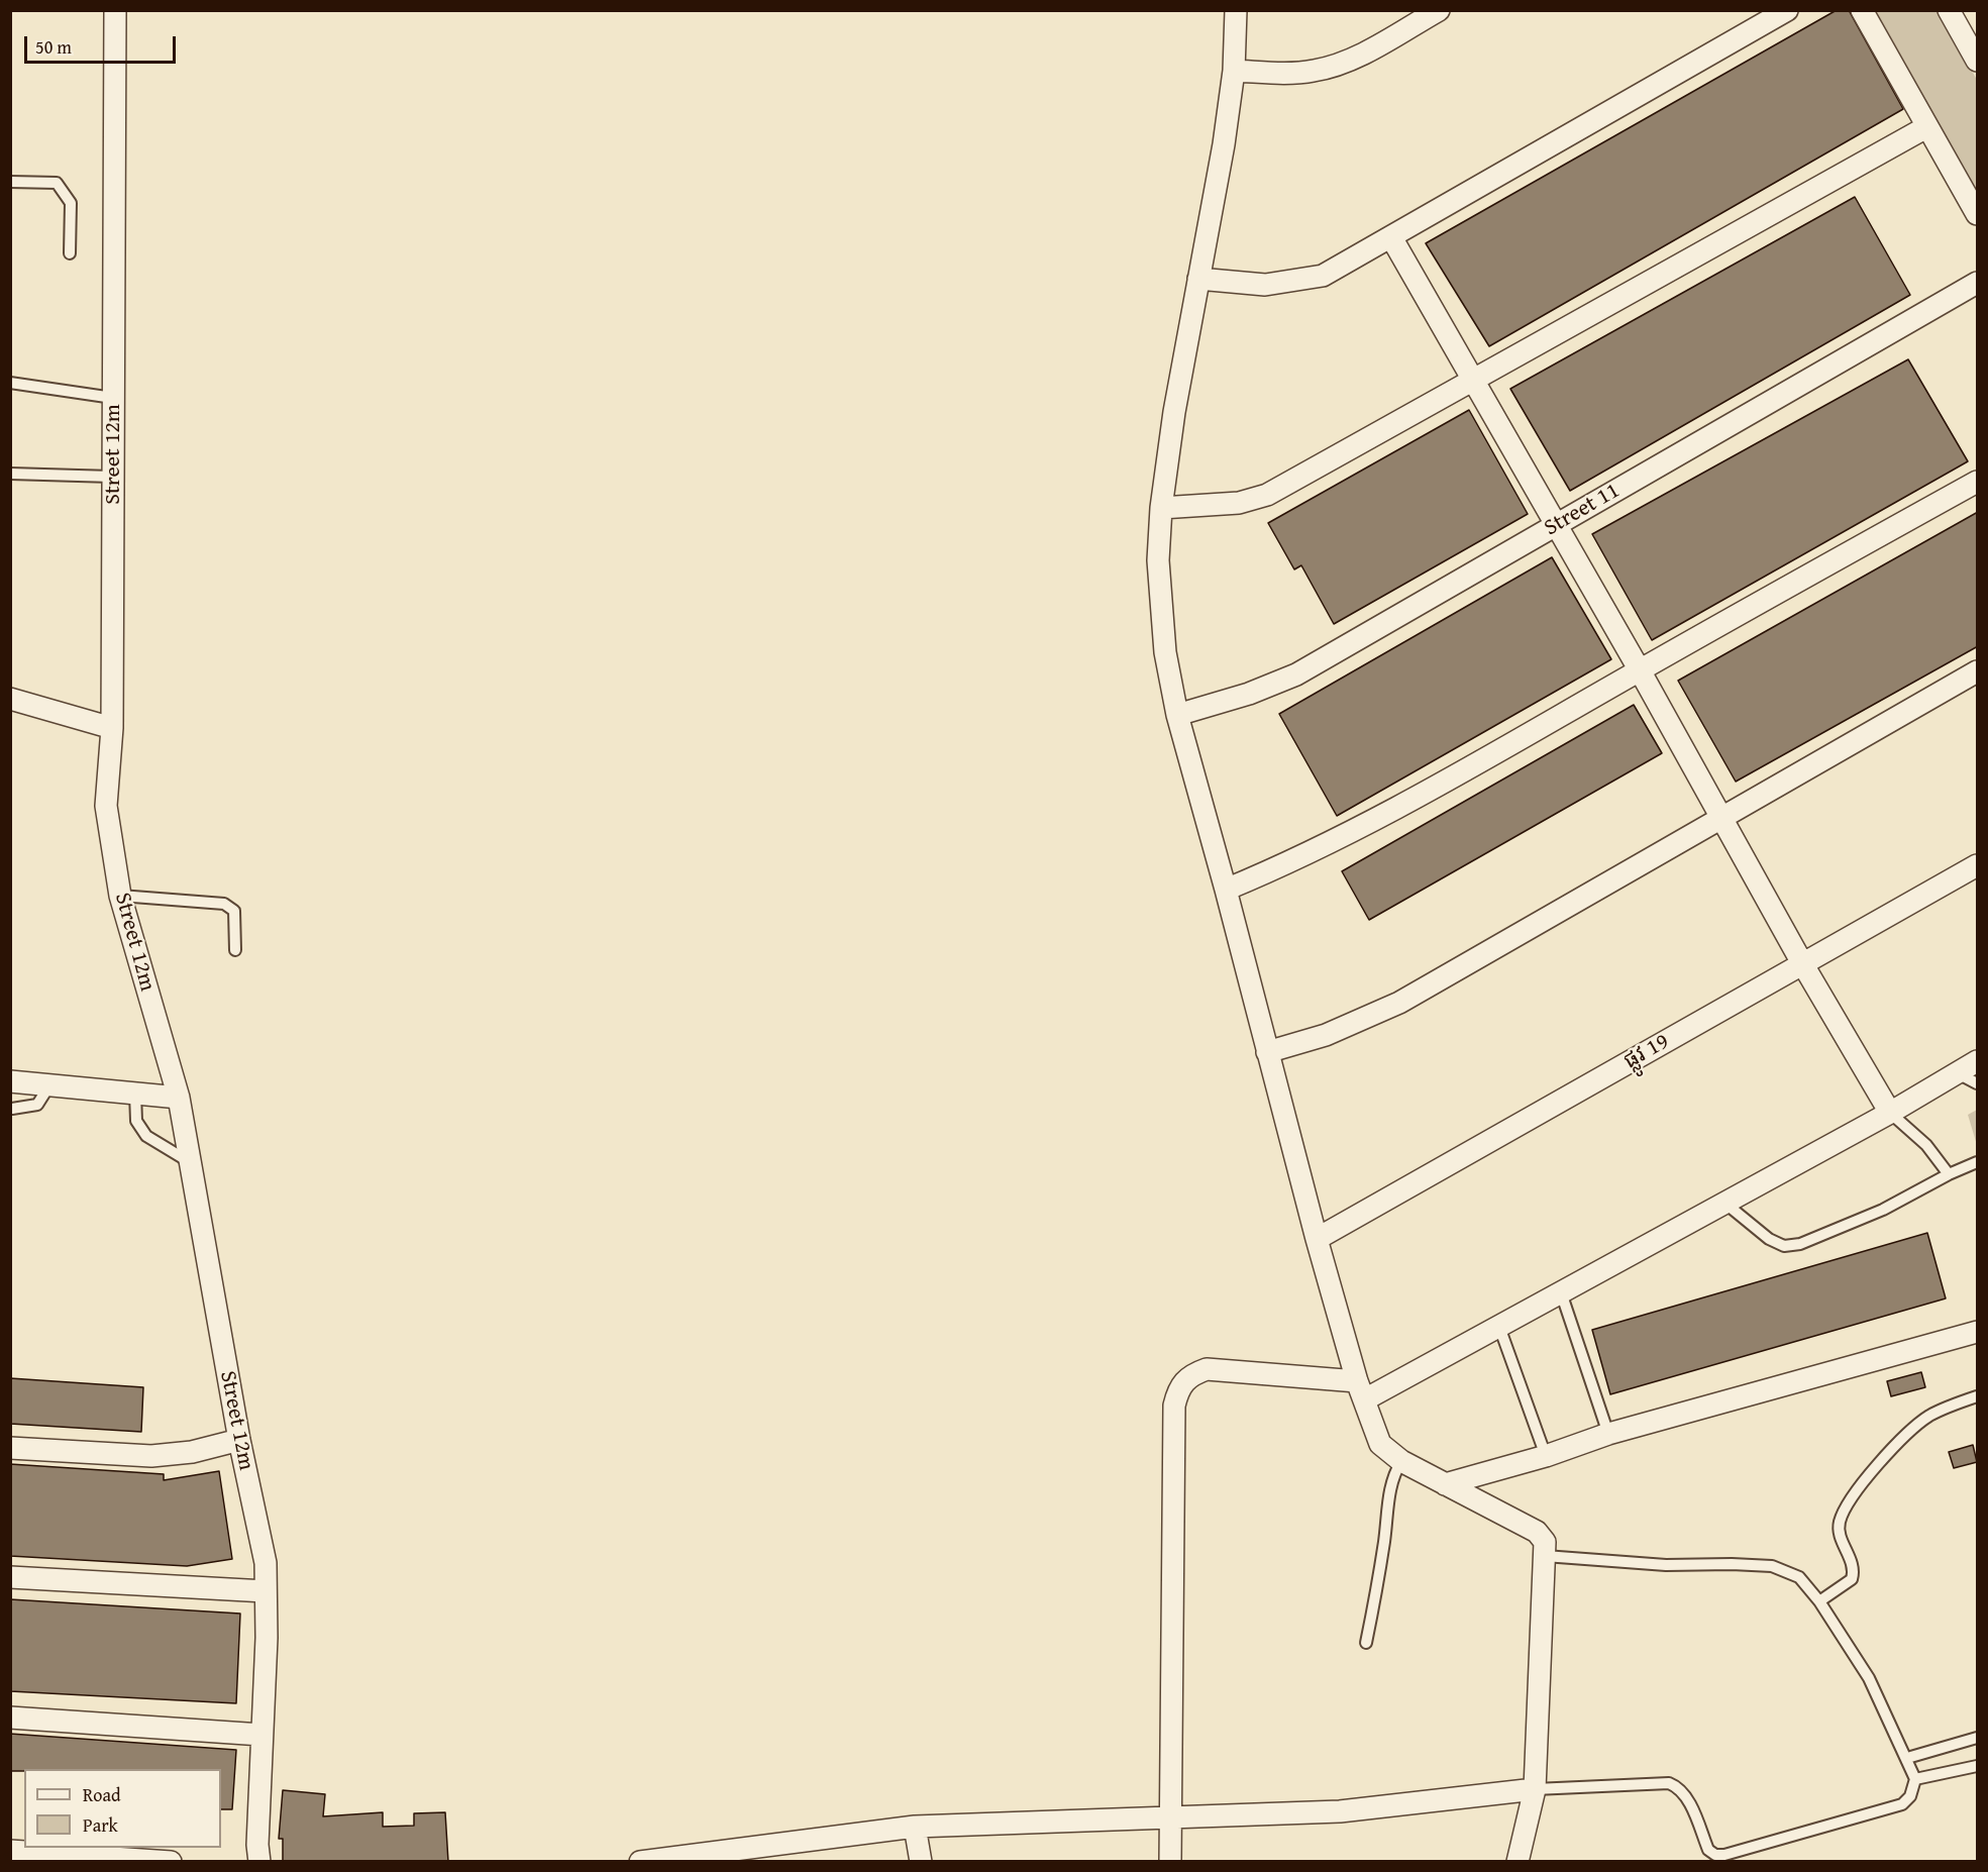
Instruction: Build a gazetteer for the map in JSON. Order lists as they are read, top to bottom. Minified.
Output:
{"streets":{"street":["Street 12m","Street 11","ផ្លូវ 19"]},"legend":["Road","Park"],"scale_bar":"50 m"}
